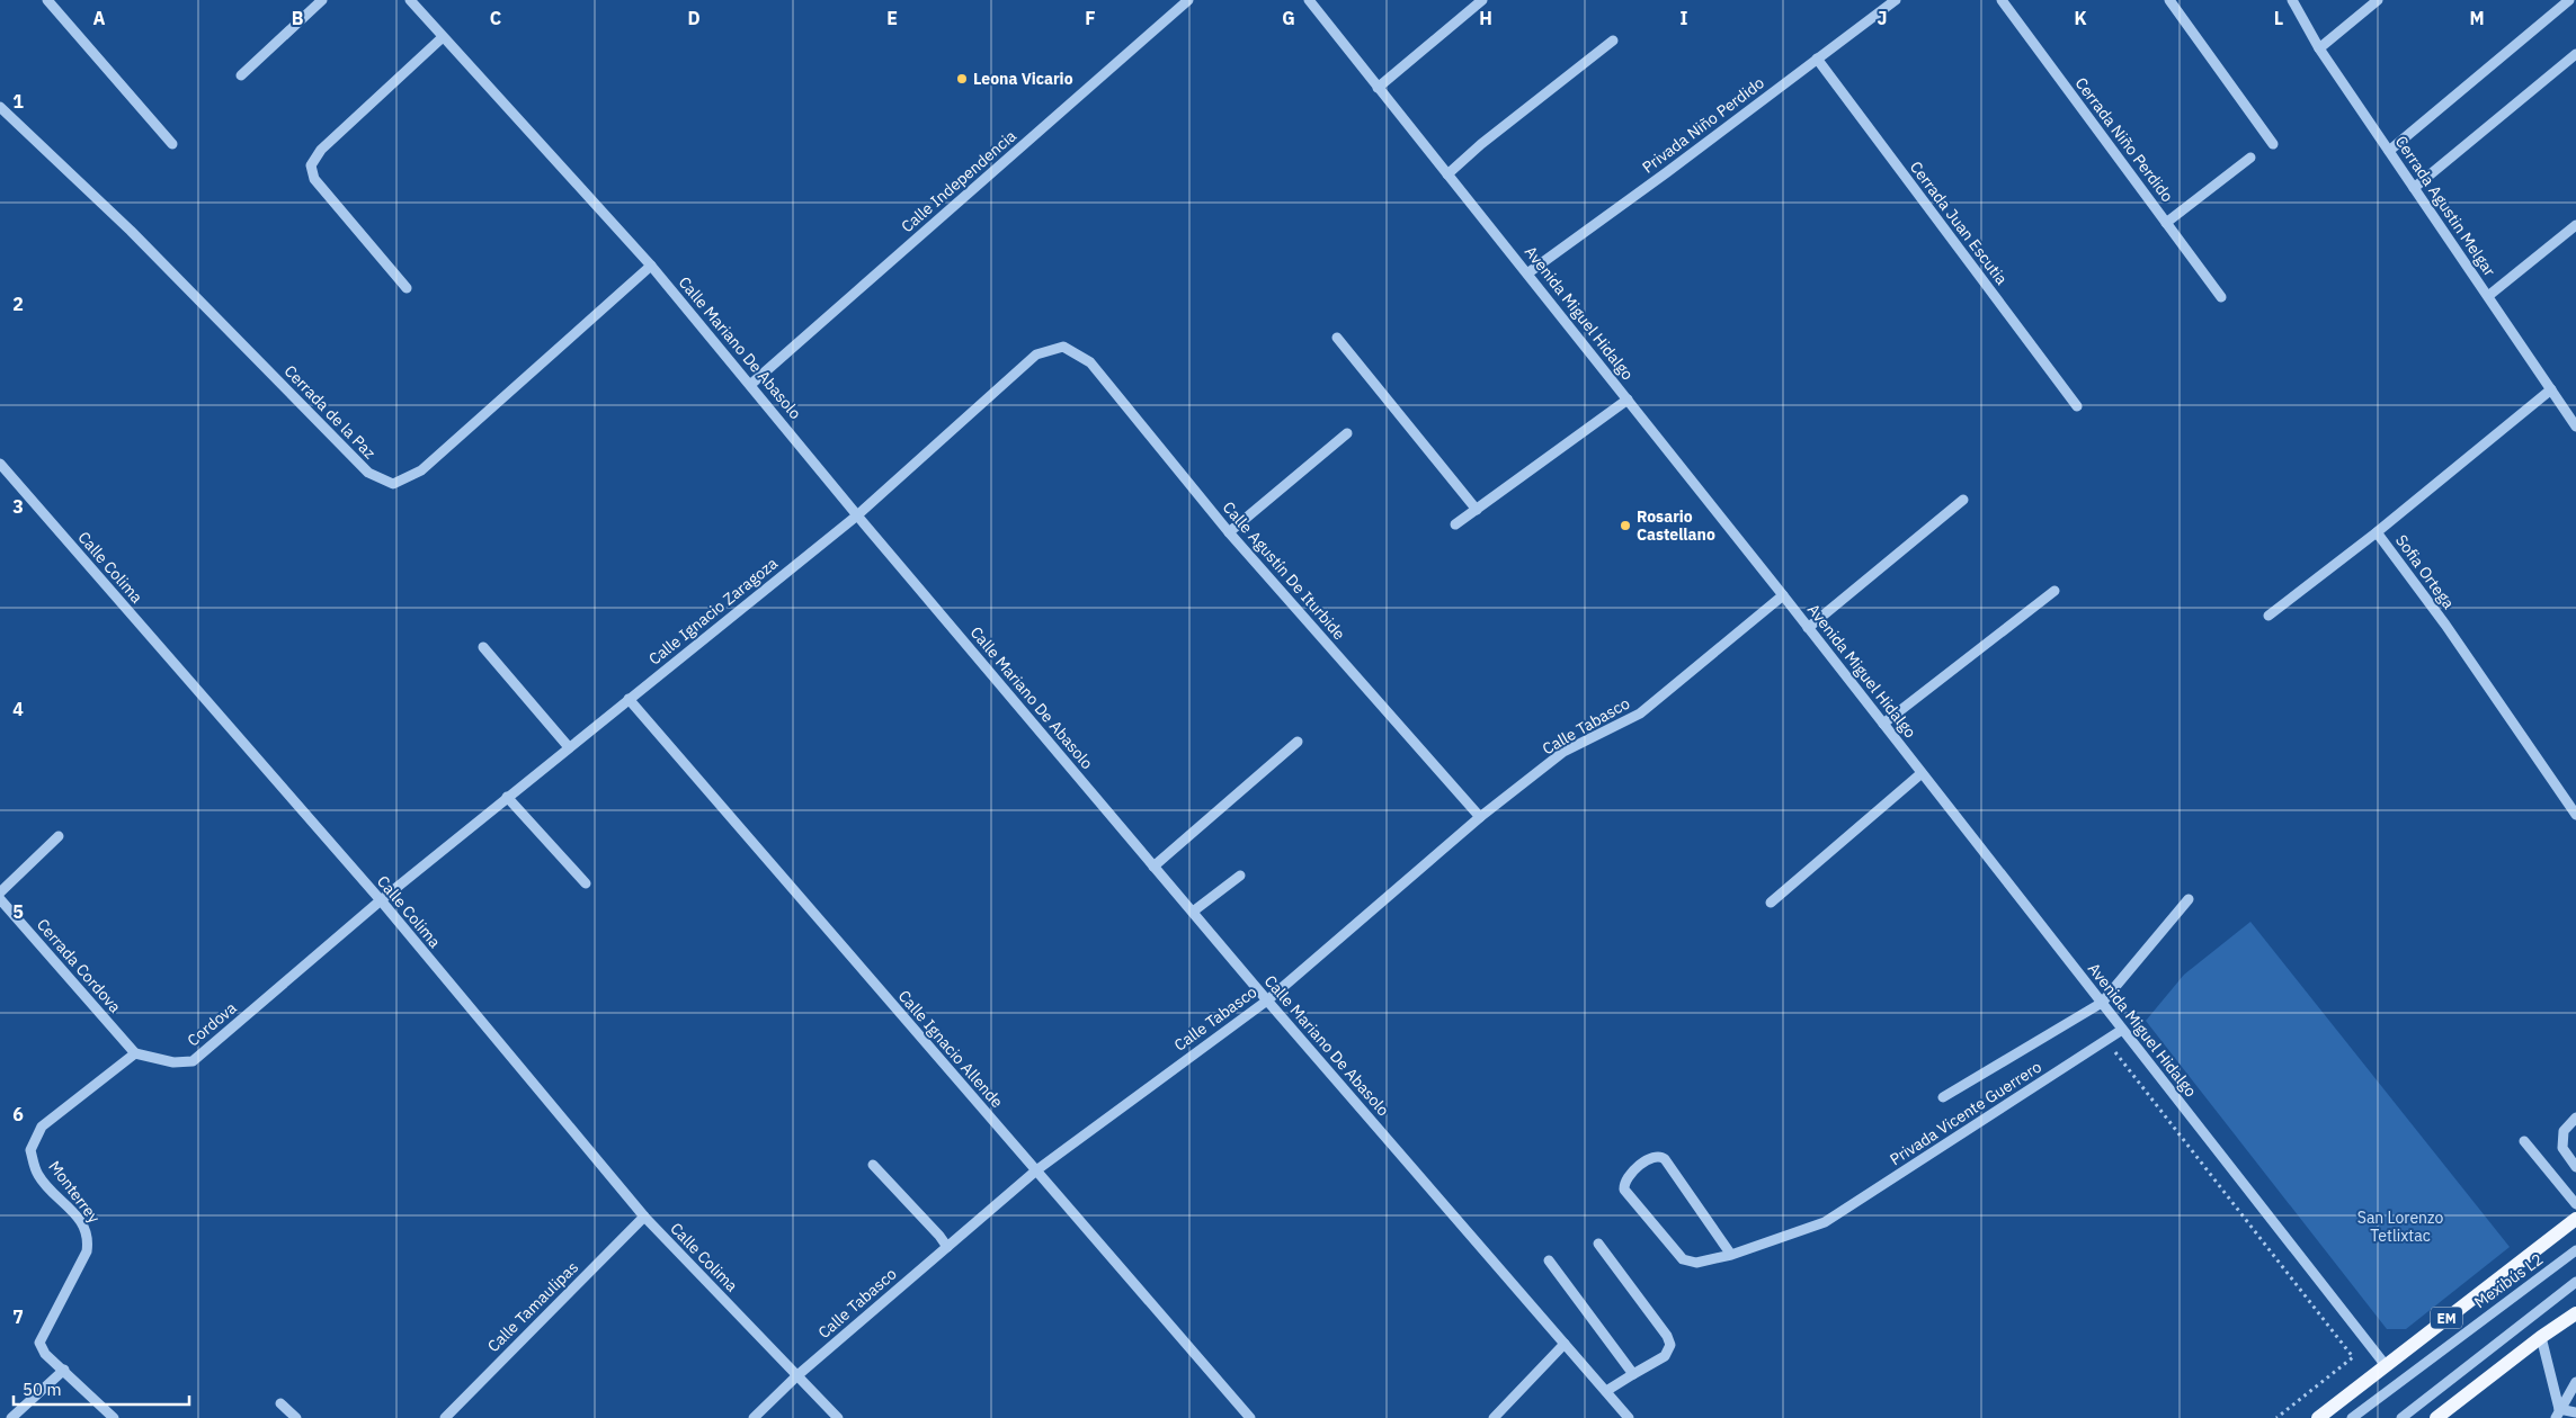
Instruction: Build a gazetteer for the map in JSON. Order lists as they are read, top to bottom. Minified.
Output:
{"streets":{"main road":["EM"],"street":["Privada Niño Perdido","Cerrada Niño Perdido","Calle Independencia","Cerrada Agustin Melgar","Cerrada Juan Escutia","Avenida Miguel Hidalgo","Calle Mariano De Abasolo","Cerrada de la Paz","Calle Colima","Calle Agustín De Iturbide","Sofia Ortega","Calle Ignacio Zaragoza","Calle Tabasco","Cerrada Cordova","Cordova","Calle Ignacio Allende","Privada Vicente Guerrero","Monterrey","Mexibús L2","Calle Tamaulipas"]},"crossings":[["Privada Niño Perdido","Cerrada Juan Escutia"],["Privada Niño Perdido","Avenida Miguel Hidalgo"],["Calle Independencia","Calle Mariano De Abasolo"],["Cerrada Agustin Melgar","Sofia Ortega"],["Avenida Miguel Hidalgo","Calle Tabasco"],["Avenida Miguel Hidalgo","Privada Vicente Guerrero"],["Avenida Miguel Hidalgo","EM"],["Calle Mariano De Abasolo","Cerrada de la Paz"],["Calle Mariano De Abasolo","Calle Ignacio Zaragoza"],["Calle Mariano De Abasolo","Calle Tabasco"],["Calle Colima","Calle Ignacio Zaragoza"],["Calle Colima","Calle Tabasco"],["Calle Colima","Cordova"],["Calle Colima","Calle Tamaulipas"],["Calle Agustín De Iturbide","Calle Ignacio Zaragoza"],["Calle Agustín De Iturbide","Calle Tabasco"],["Calle Ignacio Zaragoza","Cordova"],["Calle Ignacio Zaragoza","Calle Ignacio Allende"],["Calle Tabasco","Calle Ignacio Allende"],["Cerrada Cordova","Cordova"],["Cerrada Cordova","Monterrey"],["Cordova","Monterrey"]],"parks":["San Lorenzo Tetlixtac"],"places":["Leona Vicario","Rosario Castellano"],"scale_bar":"50 m","grid":{"columns":["A","B","C","D","E","F","G","H","I","J","K","L","M"],"rows":["1","2","3","4","5","6","7"]}}
